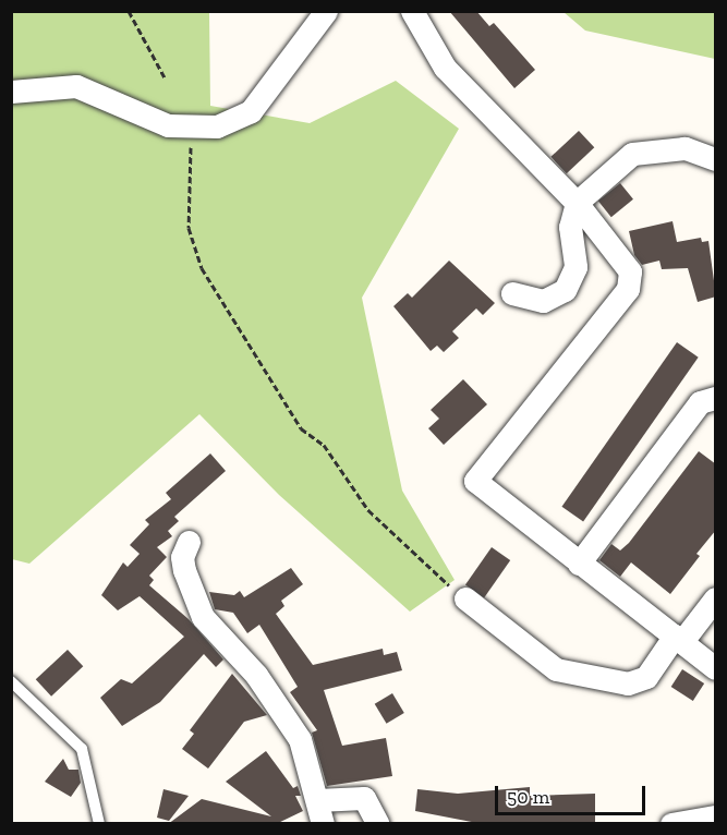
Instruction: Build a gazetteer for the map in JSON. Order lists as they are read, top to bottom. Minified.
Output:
{"scale_bar":"50 m"}
